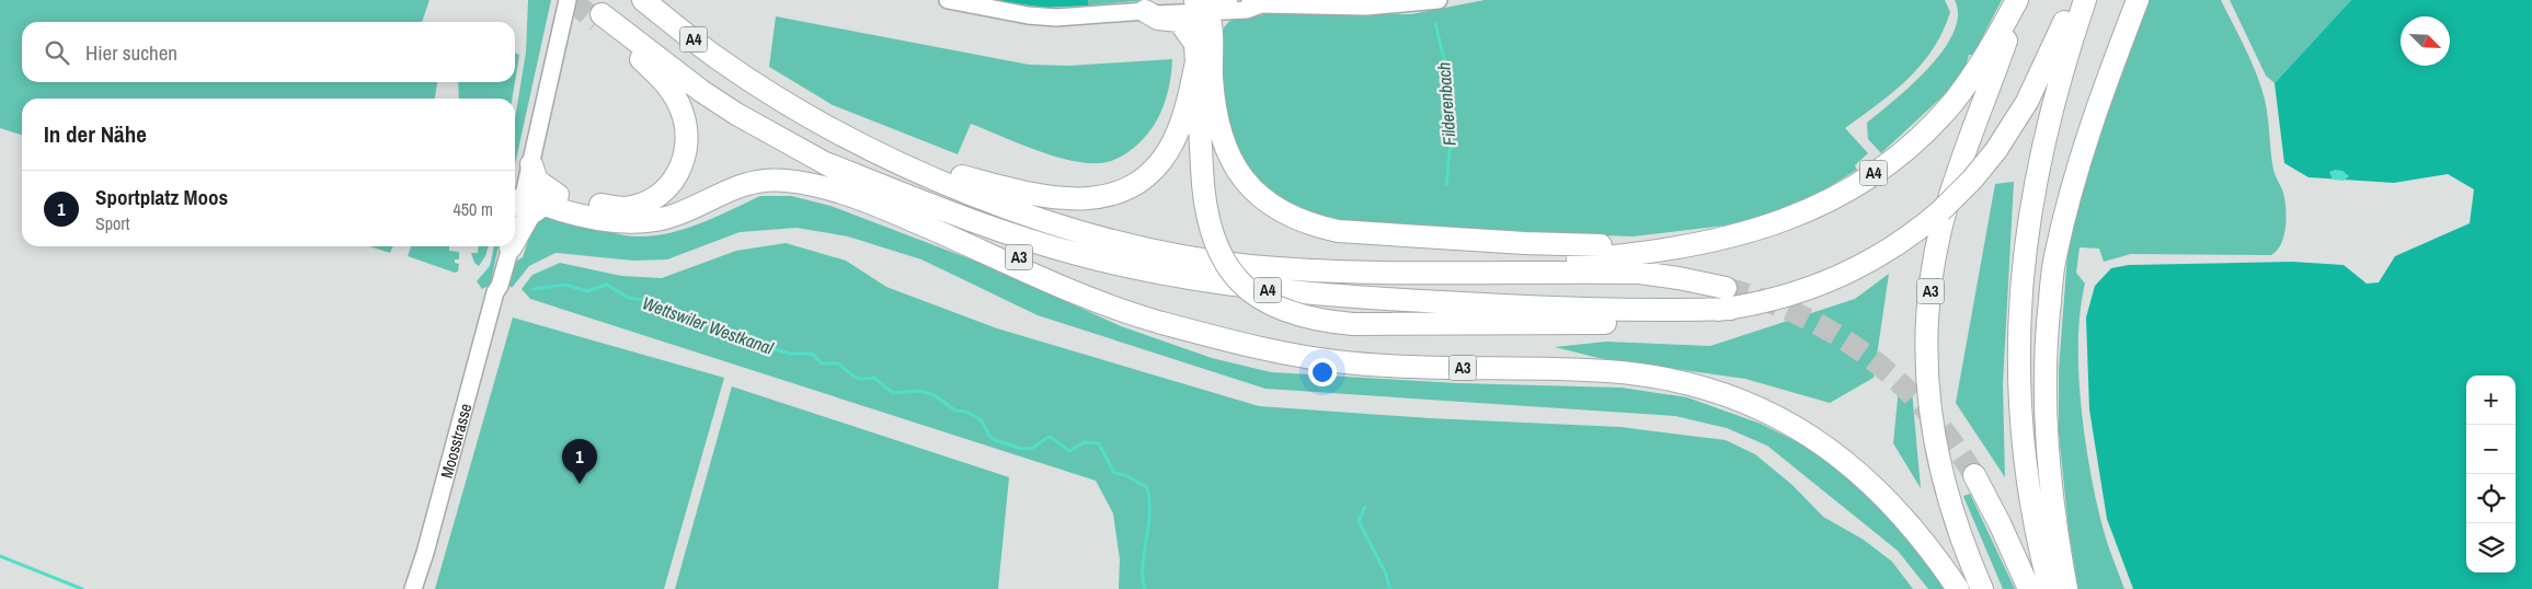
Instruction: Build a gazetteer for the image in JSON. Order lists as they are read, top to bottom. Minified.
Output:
{"streets":{"highway":["A4","A3"],"main road":["Moosstrasse"]},"crossings":[["A4","A3"]],"water":["Filderenbach","Wettswiler Westkanal"],"north":"bottom right","page":{"search":"Hier suchen","heading":"In der Nähe","list":[{"mark":"1","name":"Sportplatz Moos","note":"Sport","value":"450 m"}],"map_buttons":["+","−"],"pins":"1"}}
